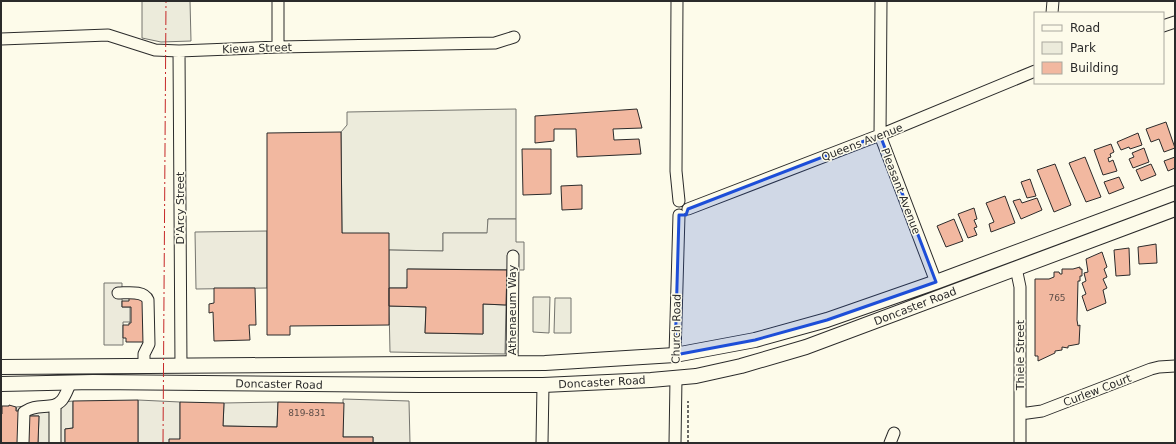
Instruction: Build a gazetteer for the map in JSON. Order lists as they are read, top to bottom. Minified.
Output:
{"streets":{"main road":["Doncaster Road","Church Road"],"street":["Kiewa Street","Queens Avenue","Pleasant Avenue","D'Arcy Street","Athenaeum Way","Thiele Street","Curlew Court"]},"crossings":[["Kiewa Street","D'Arcy Street"],["Queens Avenue","Pleasant Avenue"],["Queens Avenue","Church Road"],["Pleasant Avenue","Doncaster Road"],["D'Arcy Street","Doncaster Road"],["Doncaster Road","Athenaeum Way"],["Doncaster Road","Church Road"],["Doncaster Road","Thiele Street"],["Thiele Street","Curlew Court"]],"house_numbers":["765","819-831"],"legend":["Road","Park","Building"]}
